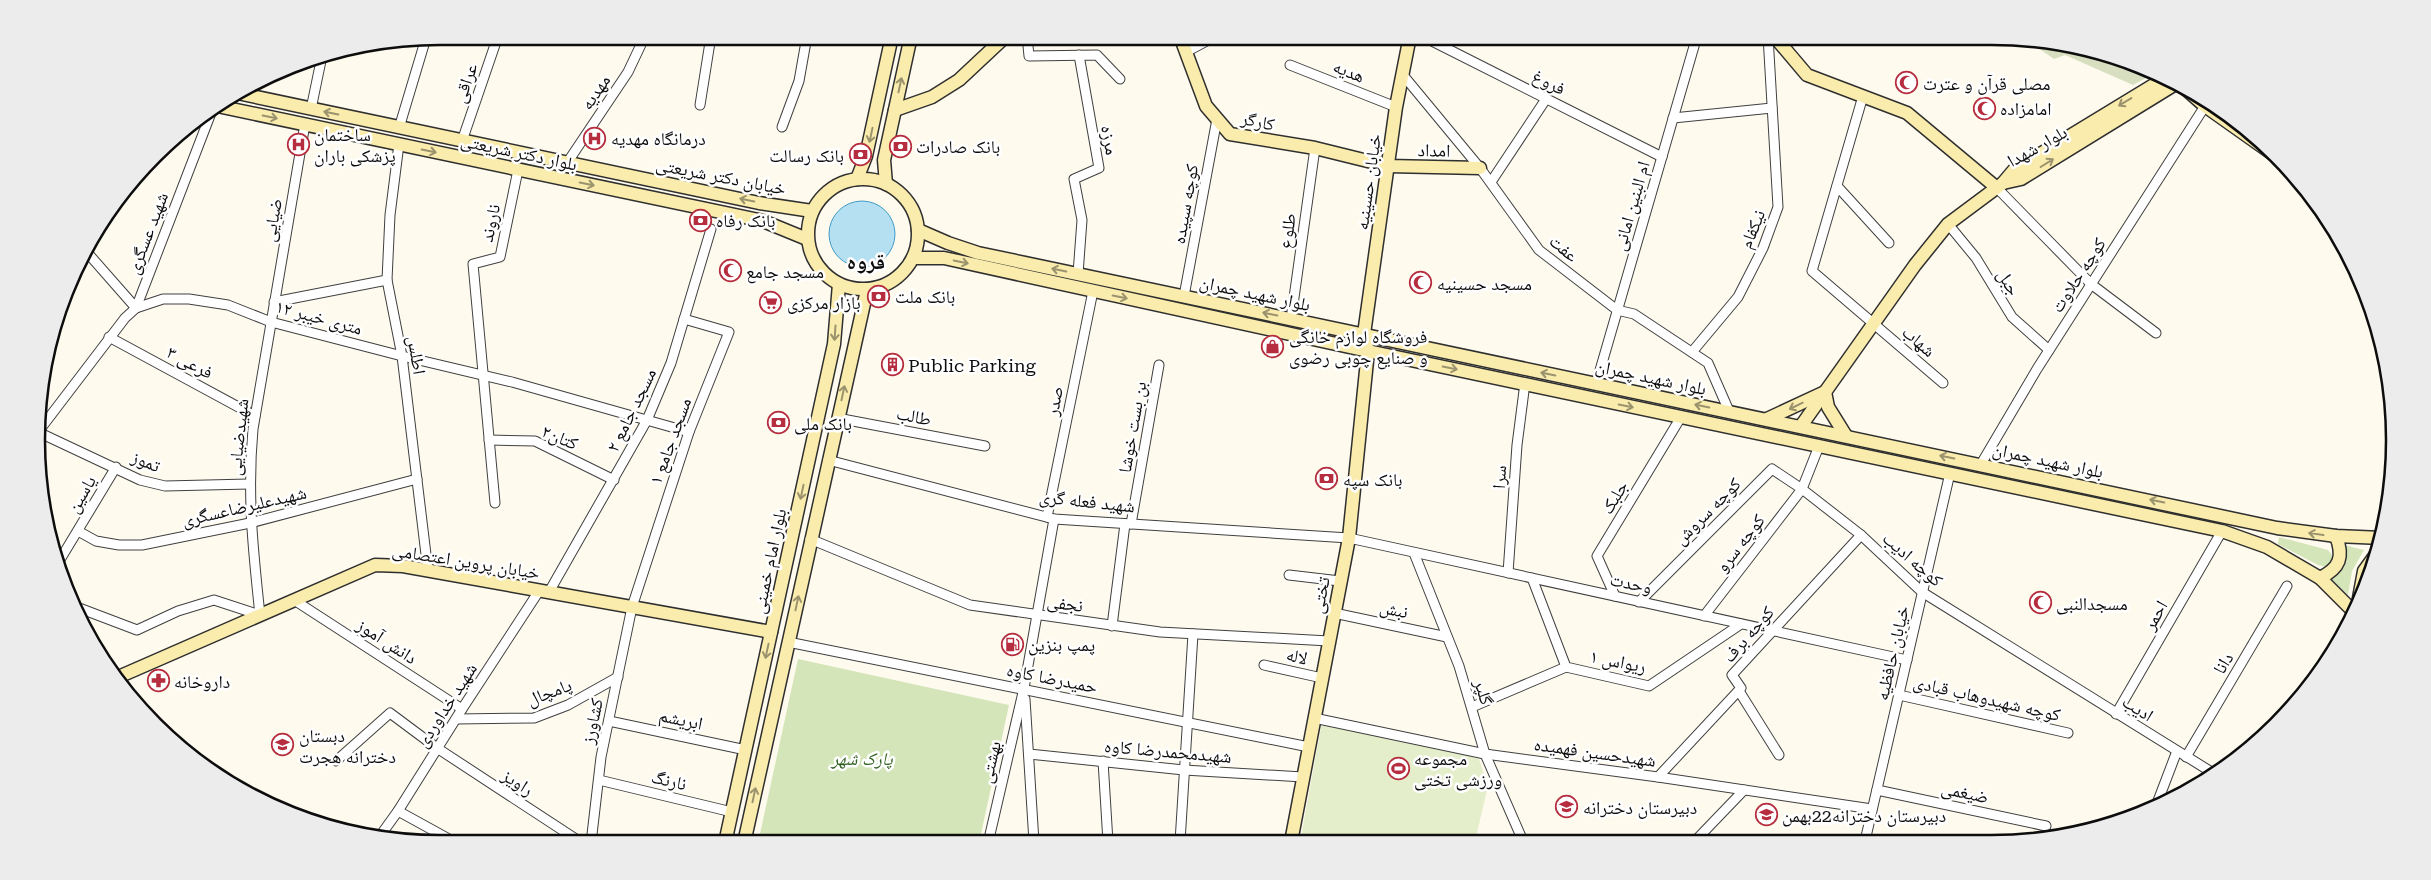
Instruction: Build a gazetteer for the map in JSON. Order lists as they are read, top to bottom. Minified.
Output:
{"streets":{"main road":["کارگر","بلوار شهدا","امداد","بلوار دکتر شریعتی","خیابان دکتر شریعتی","خیابان حسینیه","بلوار شهید چمران","خیابان پروین اعتصامی","بلوار امام خمینی","تختی"],"street":["هدیه","فروغ","عراقی","مهدیه","مرزه","کوچه سپیده","ام البنین امانی","ضیایی","ناروند","نیکفام","طلوع","شهید عسگری","عفت","کوچه حلاوت","جبل","۱۲ متری خیبر","شهاب","اطلس","فرعی ۳","صدر","مسجد جامع ۲","طالب","بن بست خوشا","شهیدضیایی","کتان۲","مسجد جامع ۱","تموز","سرا","یاسین","جلبک","شهید فعله گری","شهیدعلیرضاعسگری","کوچه سروش","کوچه سرو","کوچه ادیب","وحدت","نجفی","نبش","احمر","کوچه برف","دانش آموز","خیابان حافظیه","لاله","ریواس ۱","دانا","حمیدرضا کاوه","پامچال","گلپر","کوچه شهیدوهاب قبادی","شهید خداوردی","ادیب","ابریشم","کشاورز","شهیدمحمدرضا کاوه","شهیدحسین فهمیده","بهشتی","نارنگ","راویز","ضیغمی"]},"crossings":[["هدیه","خیابان حسینیه"],["فروغ","ام البنین امانی"],["عراقی","خیابان دکتر شریعتی"],["مهدیه","خیابان دکتر شریعتی"],["کارگر","امداد"],["کارگر","خیابان حسینیه"],["کارگر","کوچه سپیده"],["کارگر","طلوع"],["مرزه","بلوار شهید چمران"],["امداد","خیابان حسینیه"],["امداد","عفت"],["بلوار دکتر شریعتی","خیابان دکتر شریعتی"],["بلوار دکتر شریعتی","ضیایی"],["بلوار دکتر شریعتی","ناروند"],["بلوار دکتر شریعتی","بلوار شهید چمران"],["بلوار دکتر شریعتی","اطلس"],["بلوار دکتر شریعتی","بلوار امام خمینی"],["خیابان دکتر شریعتی","بلوار شهید چمران"],["خیابان دکتر شریعتی","بلوار امام خمینی"],["خیابان حسینیه","عفت"],["خیابان حسینیه","بلوار شهید چمران"],["خیابان حسینیه","تختی"],["کوچه سپیده","بلوار شهید چمران"],["ام البنین امانی","عفت"],["ام البنین امانی","بلوار شهید چمران"],["ضیایی","۱۲ متری خیبر"],["ضیایی","شهیدضیایی"],["ناروند","۱۲ متری خیبر"],["نیکفام","عفت"],["طلوع","بلوار شهید چمران"],["شهید عسگری","۱۲ متری خیبر"],["عفت","بلوار شهید چمران"],["کوچه حلاوت","جبل"],["کوچه حلاوت","بلوار شهید چمران"],["بلوار شهید چمران","صدر"],["بلوار شهید چمران","سرا"],["بلوار شهید چمران","جلبک"],["بلوار شهید چمران","بلوار امام خمینی"],["بلوار شهید چمران","تختی"],["بلوار شهید چمران","احمر"],["بلوار شهید چمران","خیابان حافظیه"],["۱۲ متری خیبر","اطلس"],["۱۲ متری خیبر","فرعی ۳"],["۱۲ متری خیبر","مسجد جامع ۲"],["۱۲ متری خیبر","شهیدضیایی"],["۱۲ متری خیبر","مسجد جامع ۱"],["اطلس","شهیدعلیرضاعسگری"],["اطلس","خیابان پروین اعتصامی"],["فرعی ۳","شهیدضیایی"],["صدر","شهید فعله گری"],["صدر","نجفی"],["صدر","حمیدرضا کاوه"],["صدر","بهشتی"],["مسجد جامع ۲","کتان۲"],["مسجد جامع ۲","مسجد جامع ۱"],["مسجد جامع ۲","خیابان پروین اعتصامی"],["مسجد جامع ۲","شهید خداوردی"],["طالب","بلوار امام خمینی"],["بن بست خوشا","شهید فعله گری"],["بن بست خوشا","نجفی"],["شهیدضیایی","تموز"],["شهیدضیایی","شهیدعلیرضاعسگری"],["شهیدضیایی","خیابان پروین اعتصامی"],["مسجد جامع ۱","خیابان پروین اعتصامی"],["مسجد جامع ۱","کشاورز"],["تموز","یاسین"],["سرا","وحدت"],["یاسین","شهیدعلیرضاعسگری"],["جلبک","وحدت"],["شهید فعله گری","بلوار امام خمینی"],["شهید فعله گری","وحدت"],["شهید فعله گری","تختی"],["کوچه سروش","کوچه سرو"],["کوچه سروش","کوچه ادیب"],["کوچه سروش","وحدت"],["کوچه سرو","کوچه ادیب"],["کوچه سرو","وحدت"],["کوچه ادیب","کوچه برف"],["کوچه ادیب","خیابان حافظیه"],["کوچه ادیب","ادیب"],["خیابان پروین اعتصامی","بلوار امام خمینی"],["خیابان پروین اعتصامی","دانش آموز"],["خیابان پروین اعتصامی","شهید خداوردی"],["خیابان پروین اعتصامی","کشاورز"],["بلوار امام خمینی","نجفی"],["بلوار امام خمینی","حمیدرضا کاوه"],["بلوار امام خمینی","ابریشم"],["بلوار امام خمینی","نارنگ"],["وحدت","تختی"],["وحدت","کوچه برف"],["وحدت","خیابان حافظیه"],["وحدت","ریواس ۱"],["وحدت","گلپر"],["تختی","نجفی"],["تختی","نبش"],["تختی","لاله"],["تختی","حمیدرضا کاوه"],["تختی","شهیدمحمدرضا کاوه"],["تختی","شهیدحسین فهمیده"],["نبش","گلپر"],["احمر","ادیب"],["کوچه برف","شهیدحسین فهمیده"],["دانش آموز","شهید خداوردی"],["خیابان حافظیه","کوچه شهیدوهاب قبادی"],["خیابان حافظیه","شهیدحسین فهمیده"],["خیابان حافظیه","ضیغمی"],["دانا","ادیب"],["حمیدرضا کاوه","بهشتی"],["پامچال","شهید خداوردی"],["پامچال","کشاورز"],["گلپر","شهیدحسین فهمیده"],["شهید خداوردی","راویز"],["ابریشم","کشاورز"],["کشاورز","نارنگ"]],"one_way":["بلوار دکتر شریعتی","خیابان دکتر شریعتی"],"districts":["قروه"],"parks":["پارک شهر"],"places":{"mosque":["مصلی قرآن و عترت","امامزاده","مسجد جامع","مسجد حسینیه","مسجدالنبی"],"hospital":["درمانگاه مهدیه","ساختمان پزشکی باران"],"bank":["بانک صادرات","بانک رسالت","بانک رفاه","بانک ملت","بانک ملی","بانک سپه"],"supermarket":["بازار مرکزی"],"shop":["فروشگاه لوازم خانگی و صنایع چوبی رضوی"],"building":["Public Parking"],"fuel station":["پمپ بنزین"],"pharmacy":["داروخانه"],"school or university":["دبستان دخترانه هجرت","دبیرستان دخترانه","دبیرستان دخترانه22بهمن"],"sports":["مجموعه ورزشی تختی"]}}
